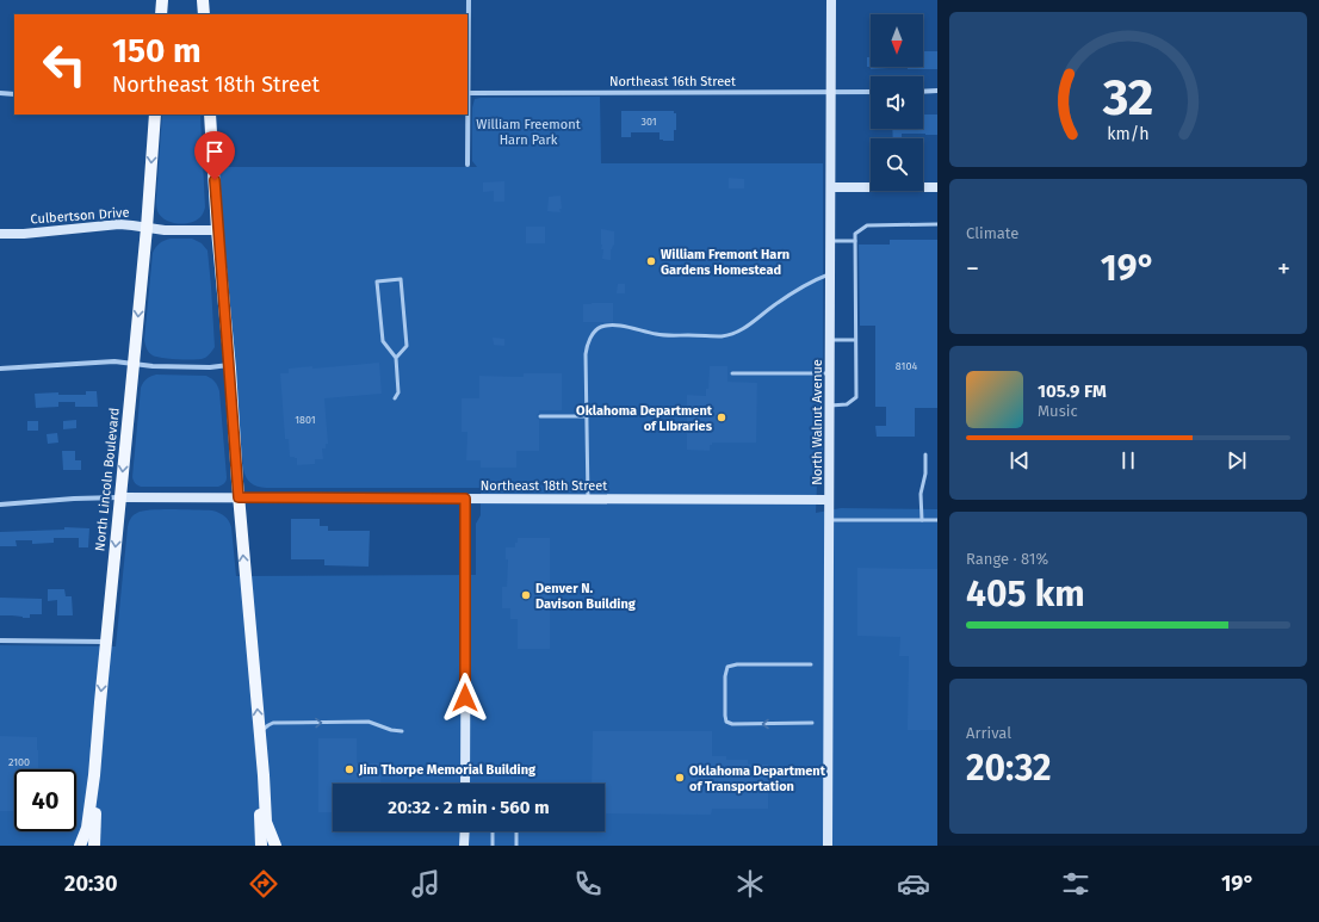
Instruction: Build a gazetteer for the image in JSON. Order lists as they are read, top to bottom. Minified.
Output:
{"streets":{"main road":["North Lincoln Boulevard"],"street":["Northeast 16th Street","Culbertson Drive","North Walnut Avenue","Northeast 18th Street"]},"crossings":[["Northeast 16th Street","North Walnut Avenue"],["Culbertson Drive","North Lincoln Boulevard"],["North Walnut Avenue","Northeast 18th Street"],["North Lincoln Boulevard","Northeast 18th Street"]],"parks":["William Freemont Harn Park"],"places":["William Fremont Harn Gardens Homestead","Oklahoma Department of LIbraries","Denver N. Davison Building","Jim Thorpe Memorial Building","Oklahoma Department of Transportation"],"house_numbers":["301","8104","1801","2100"],"north":"bottom","page":{"turn":["150 m","Northeast 18th Street"],"tile":["Climate",["Range · 81%","405 km"],["Arrival","20:32"]],"heat":["−","19°","+"],"song":["105.9 FM","Music"],"limit":"40","trip":"20:32 · 2 min · 560 m","tabs":["20:30","19°"],"gauge":["32","km/h"]}}
